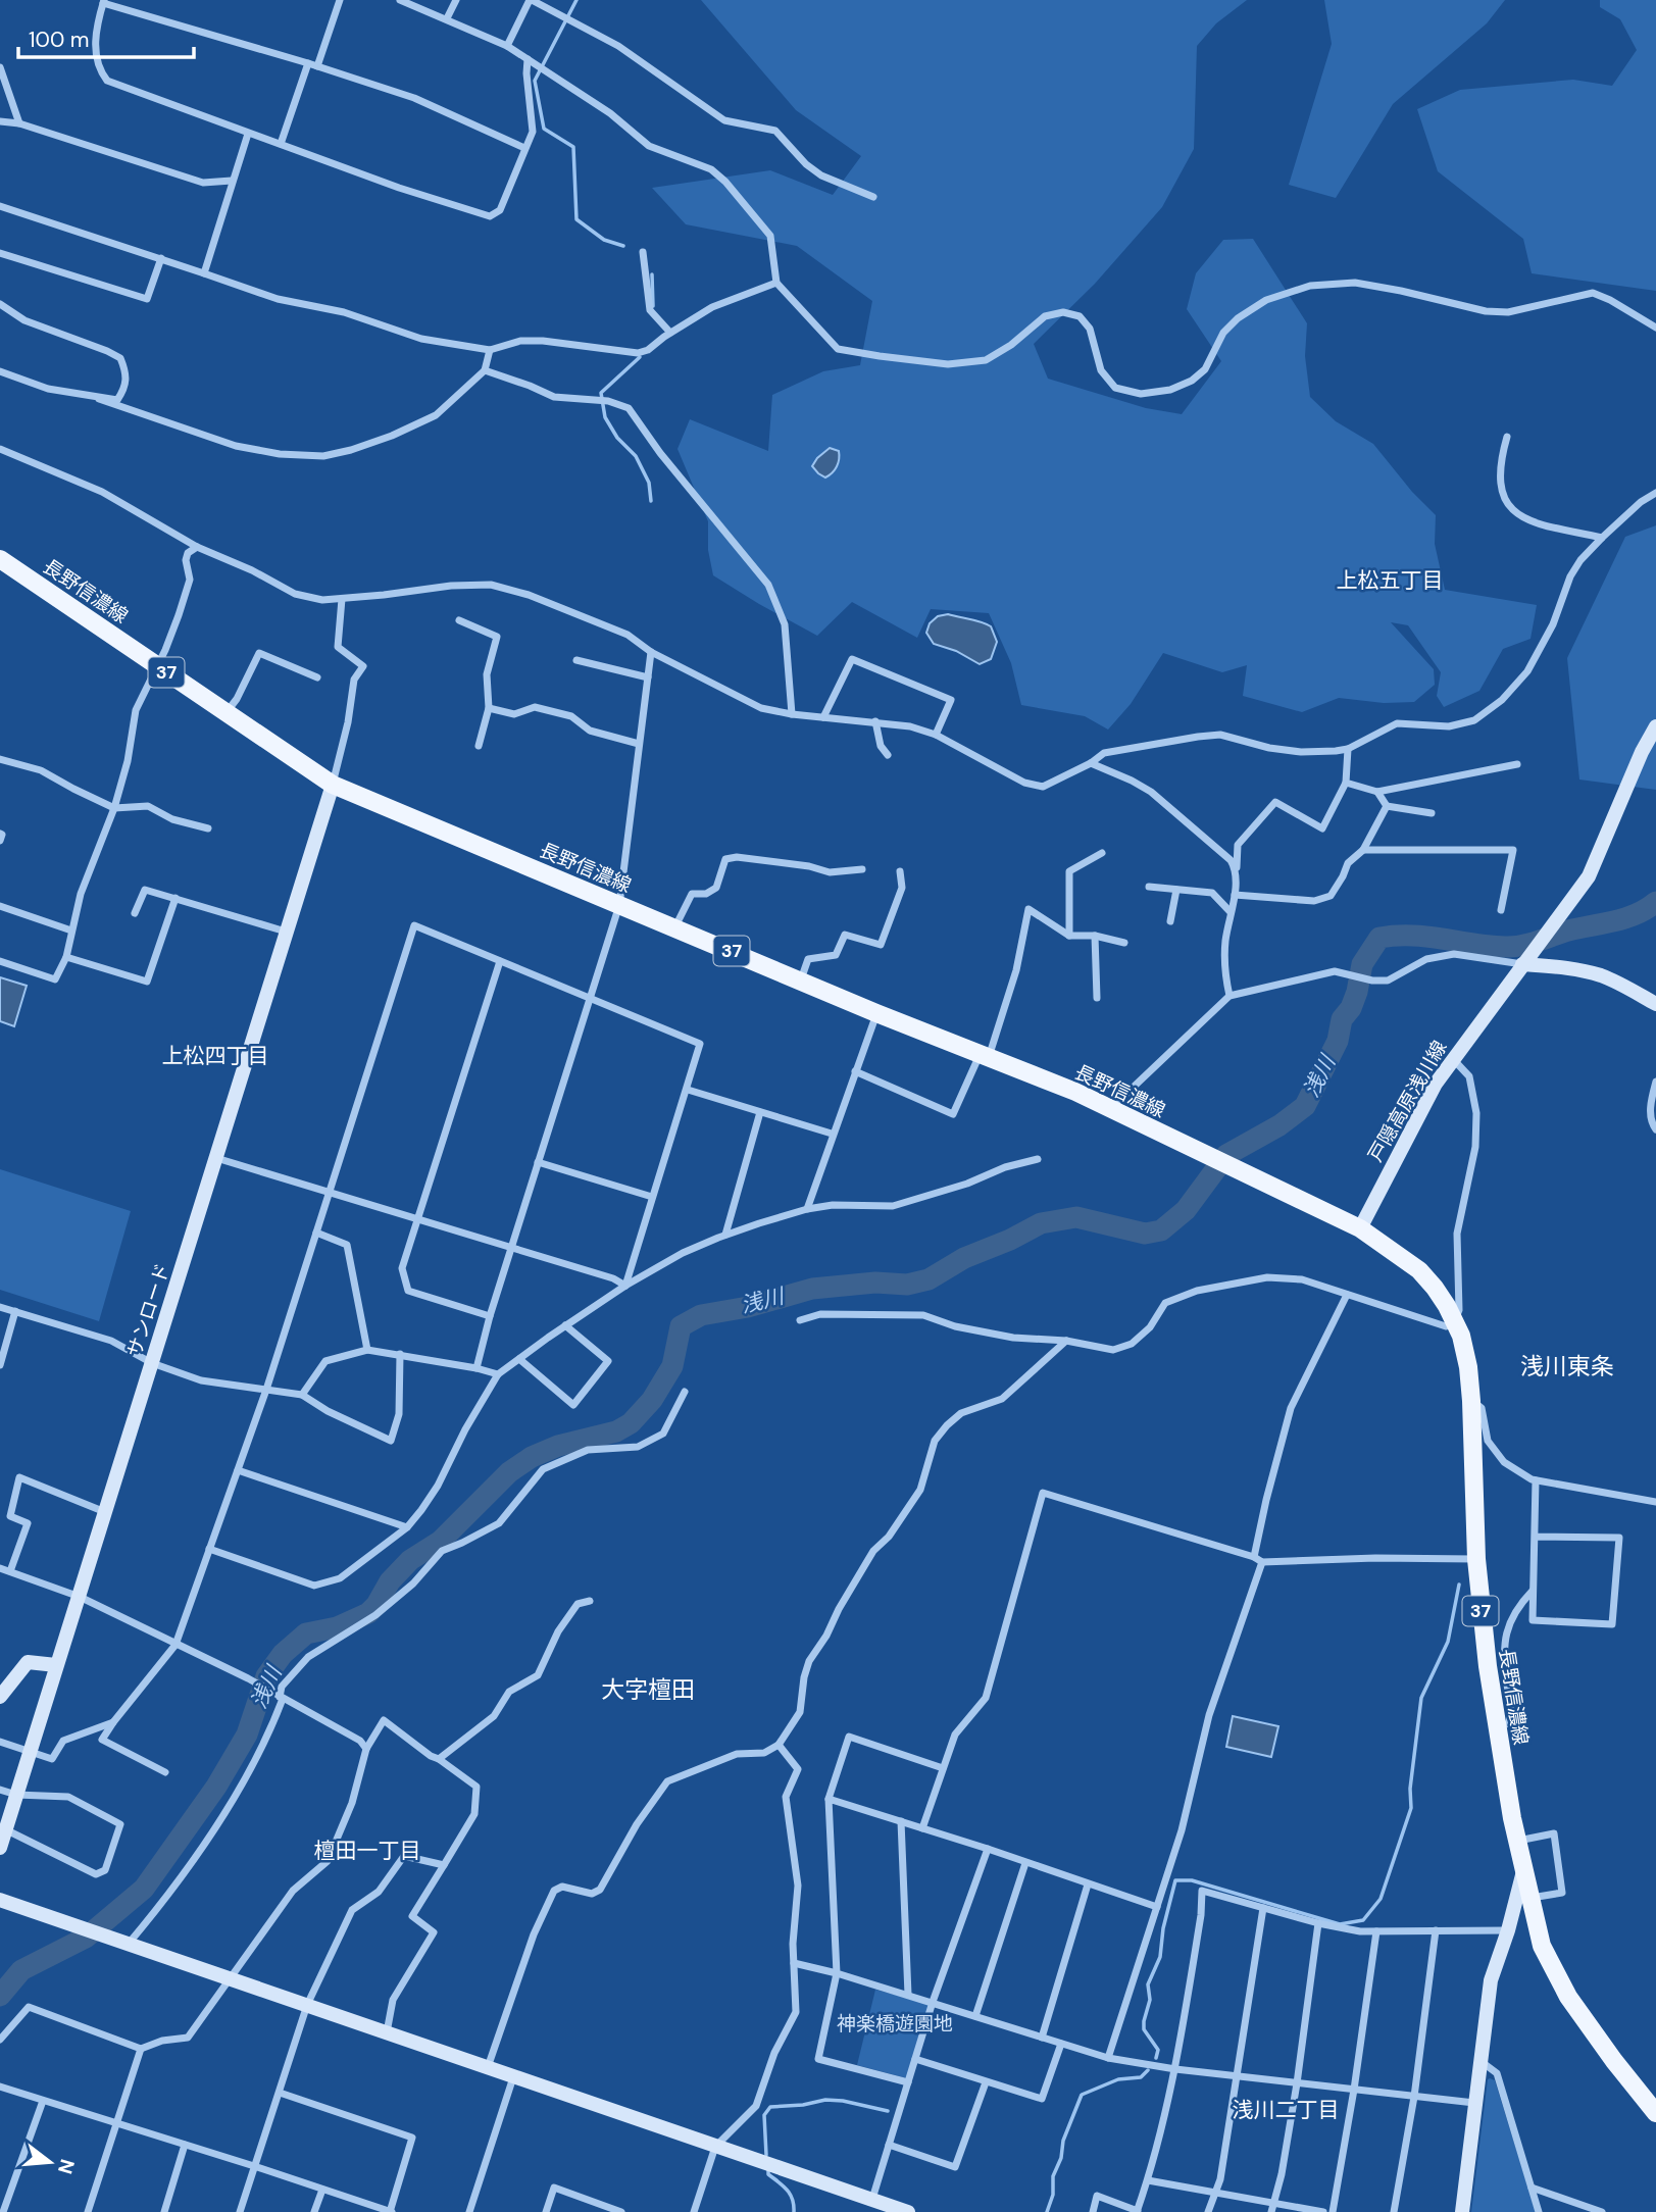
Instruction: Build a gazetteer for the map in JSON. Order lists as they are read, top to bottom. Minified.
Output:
{"streets":{"main road":["長野信濃線","37"],"street":["戸隠高原浅川線","サンロード"]},"crossings":[["長野信濃線","戸隠高原浅川線"],["長野信濃線","サンロード"]],"districts":["上松五丁目","上松四丁目","浅川東条","大字檀田","檀田一丁目","浅川二丁目"],"water":["浅川"],"parks":["神楽橋遊園地"],"scale_bar":"100 m","north":"right"}
